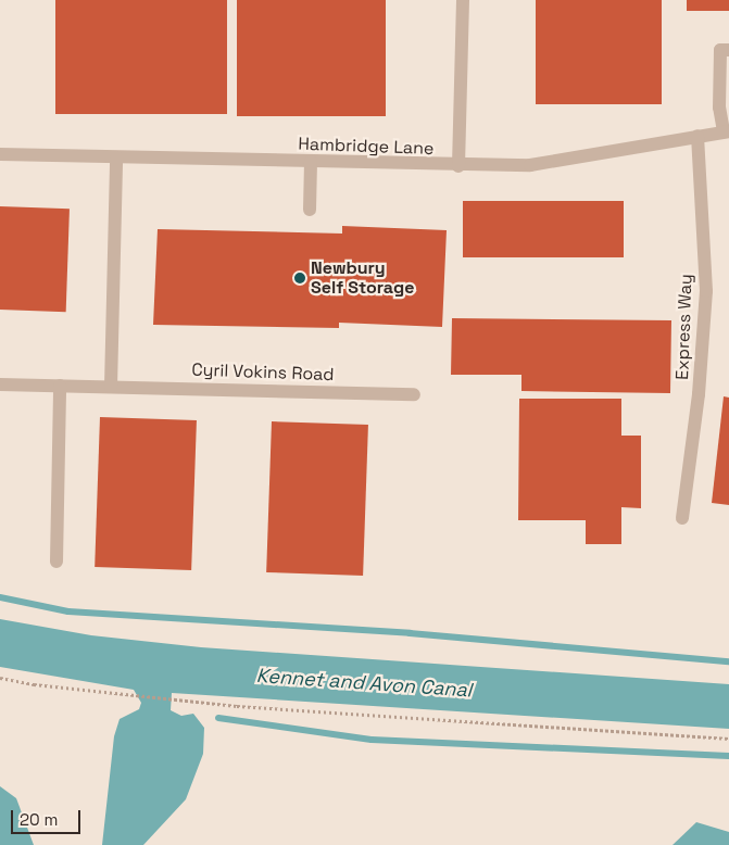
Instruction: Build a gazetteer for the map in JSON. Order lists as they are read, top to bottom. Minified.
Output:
{"streets":{"street":["Hambridge Lane","Express Way","Cyril Vokins Road"]},"crossings":[["Hambridge Lane","Express Way"]],"water":["Kennet and Avon Canal"],"places":["Newbury Self Storage"],"scale_bar":"20 m"}
